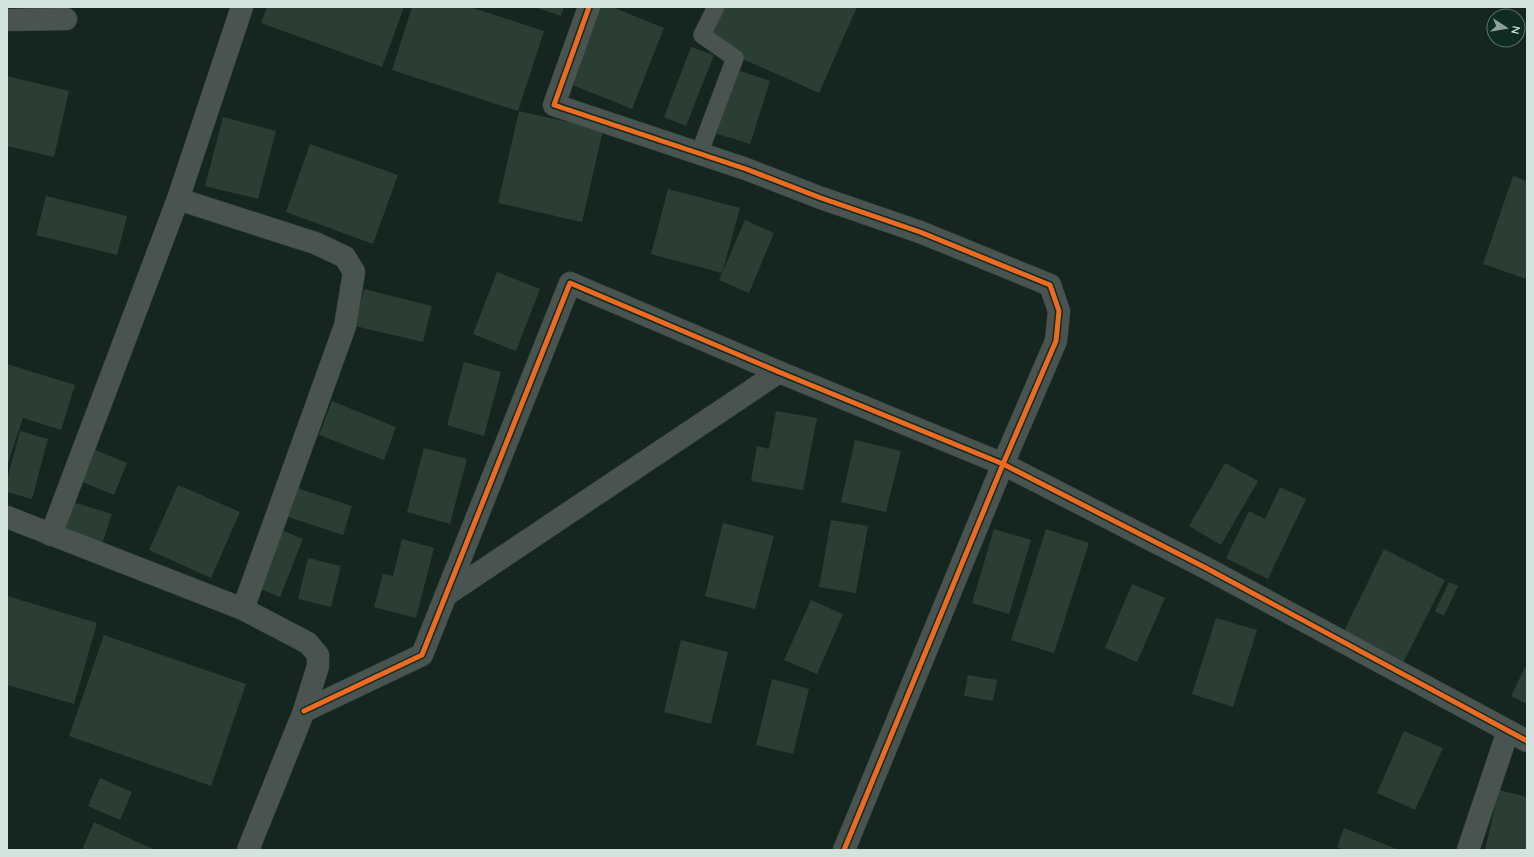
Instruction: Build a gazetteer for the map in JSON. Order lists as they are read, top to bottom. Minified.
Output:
{"north":"right"}
